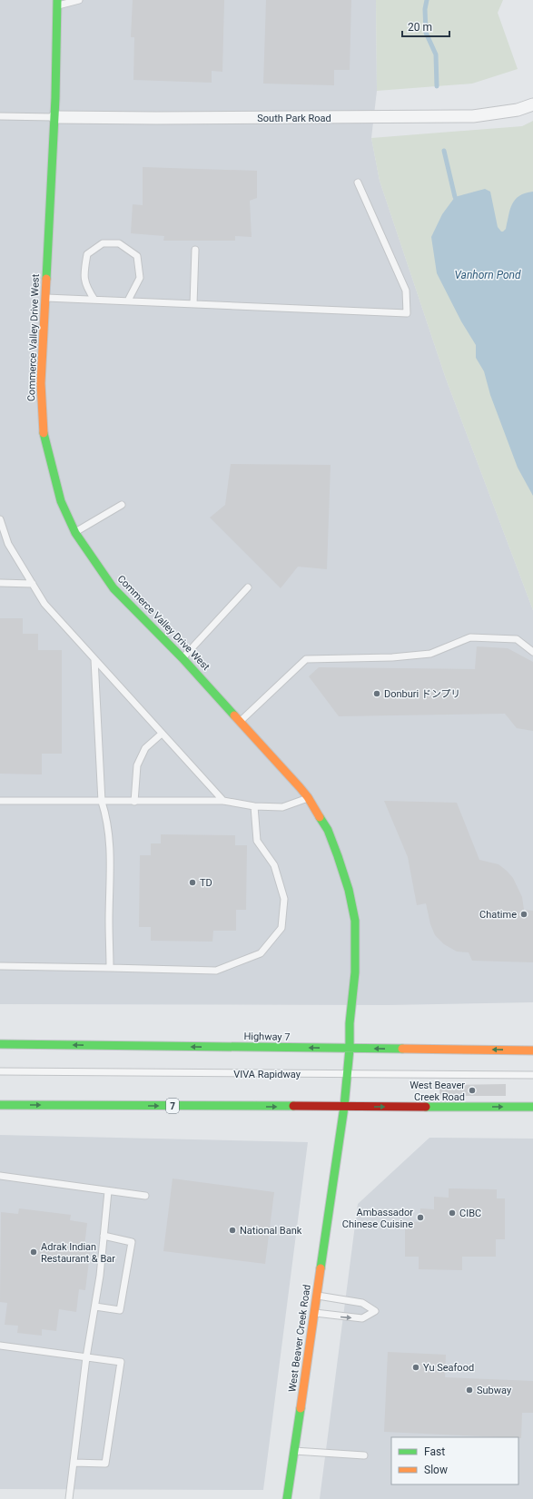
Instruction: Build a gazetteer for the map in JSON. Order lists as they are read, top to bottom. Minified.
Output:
{"streets":{"street":["South Park Road","Commerce Valley Drive West","Highway 7","7","West Beaver Creek Road"],"lane":["VIVA Rapidway"]},"crossings":[["South Park Road","Commerce Valley Drive West"],["Commerce Valley Drive West","Highway 7"],["Commerce Valley Drive West","VIVA Rapidway"],["Commerce Valley Drive West","West Beaver Creek Road"],["VIVA Rapidway","West Beaver Creek Road"],["7","West Beaver Creek Road"]],"water":["Vanhorn Pond"],"places":["Donburi ドンプリ","TD","Chatime","West Beaver Creek Road","CIBC","Ambassador Chinese Cuisine","National Bank","Adrak Indian Restaurant & Bar","Yu Seafood","Subway"],"legend":["Fast","Slow"],"scale_bar":"20 m"}
